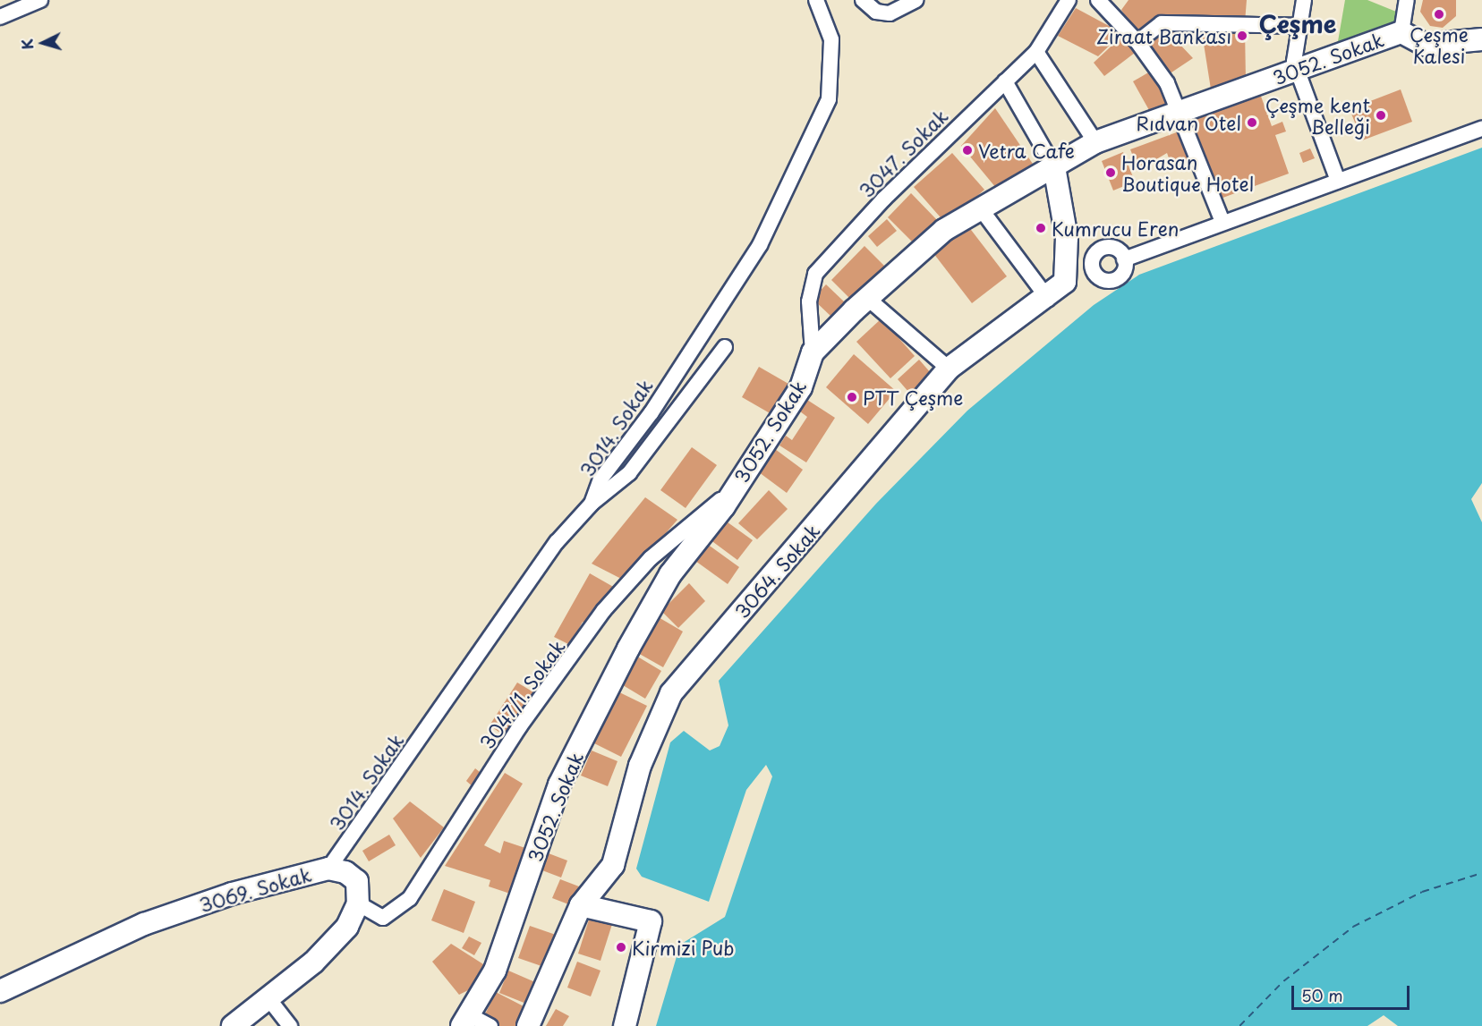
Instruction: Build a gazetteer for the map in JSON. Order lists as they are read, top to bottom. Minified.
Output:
{"streets":{"street":["3052. Sokak","3047. Sokak","3014. Sokak","3064. Sokak","3047/1. Sokak","3069. Sokak"]},"crossings":[["3052. Sokak","3047. Sokak"],["3052. Sokak","3064. Sokak"],["3052. Sokak","3047/1. Sokak"],["3014. Sokak","3069. Sokak"],["3047/1. Sokak","3069. Sokak"]],"districts":["Çeşme"],"places":["Çeşme Kalesi","Ziraat Bankası","Çeşme kent Belleği","Rıdvan Otel","Vetra Cafe","Horasan Boutique Hotel","Kumrucu Eren","PTT Çeşme","Kirmizi Pub"],"scale_bar":"50 m","north":"left"}
